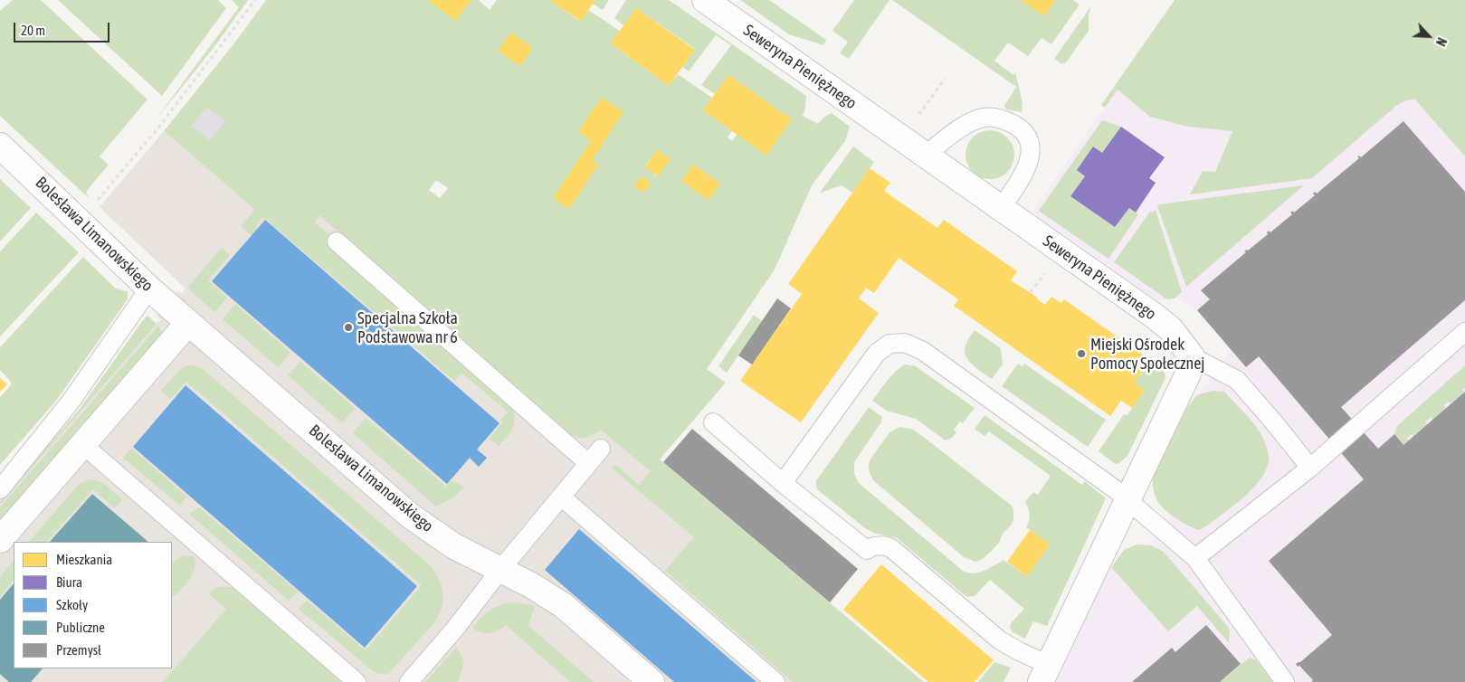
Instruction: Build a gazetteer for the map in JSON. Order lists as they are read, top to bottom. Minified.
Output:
{"streets":{"street":["Seweryna Pieniężnego","Bolesława Limanowskiego"]},"places":["Specjalna Szkoła Podstawowa nr 6","Miejski Ośrodek Pomocy Społecznej"],"legend":["Mieszkania","Biura","Szkoły","Publiczne","Przemysł"],"scale_bar":"20 m","north":"bottom right"}
